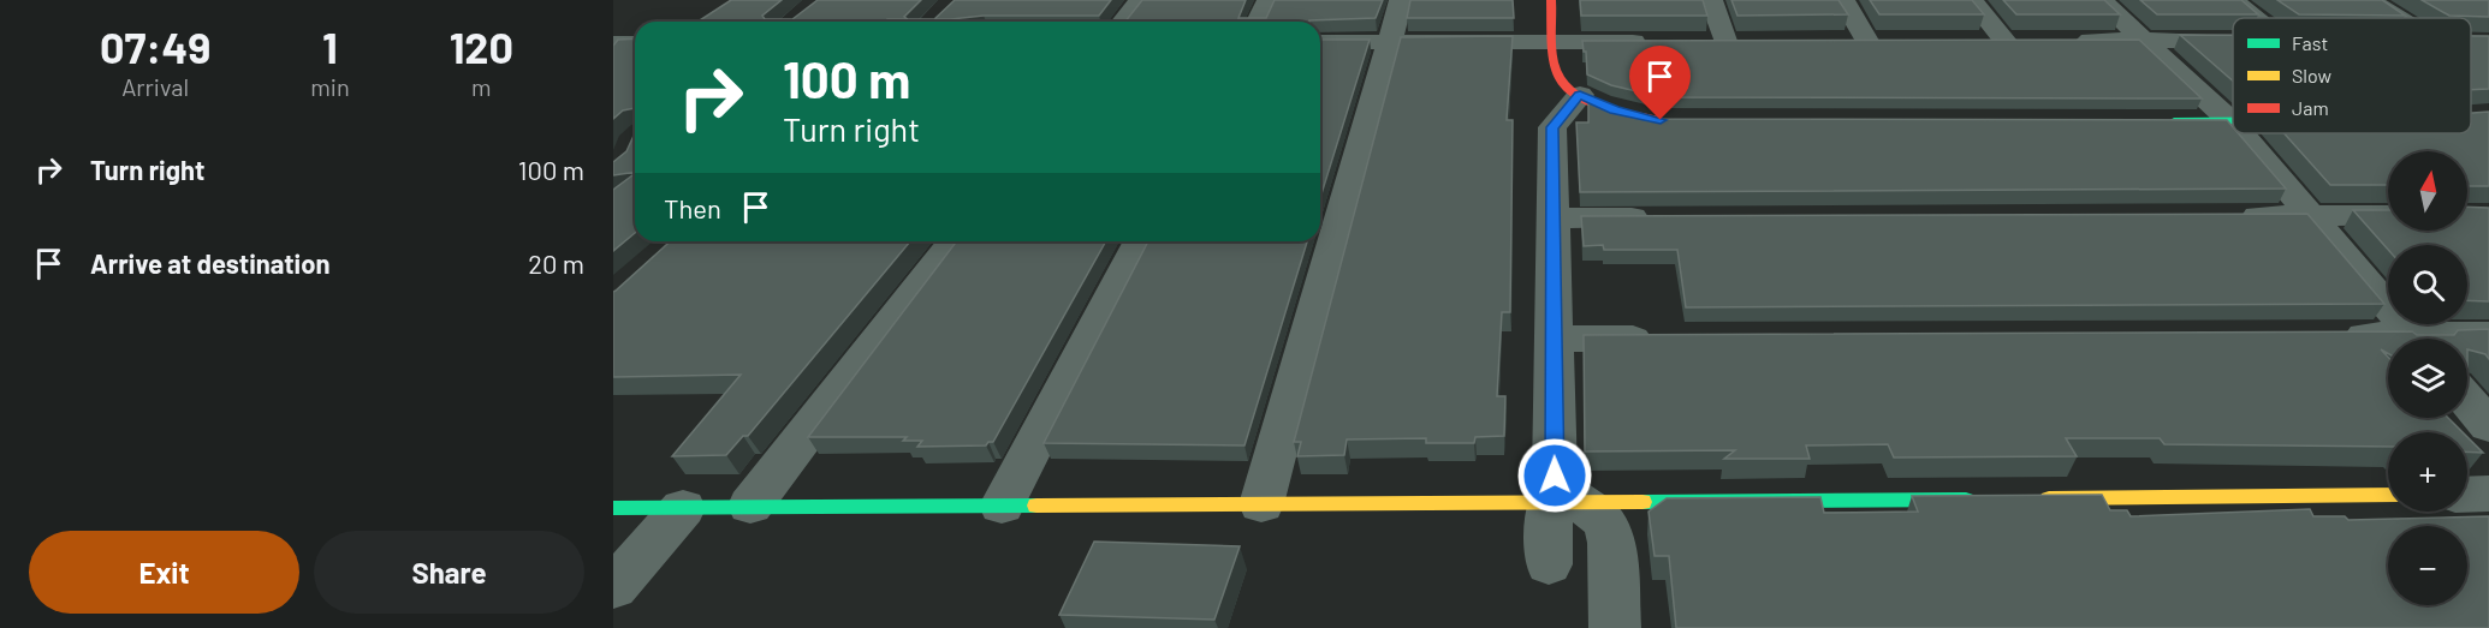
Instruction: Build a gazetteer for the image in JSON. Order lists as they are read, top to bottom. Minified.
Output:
{"legend":["Fast","Slow","Jam"],"north":"top","page":{"eta":["07:49","Arrival","1","min","120","m"],"turn":["100 m","Turn right"],"list":[{"name":"Turn right","value":"100 m"},{"name":"Arrive at destination","value":"20 m"}],"map_buttons":["+","−"],"then":"Then","buttons":["Exit","Share"]}}
